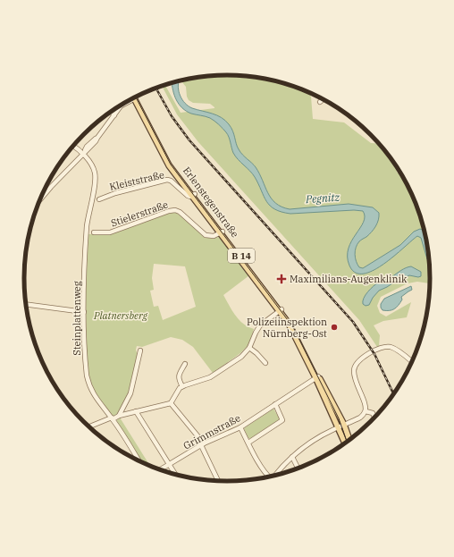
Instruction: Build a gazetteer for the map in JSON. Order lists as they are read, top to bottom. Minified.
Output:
{"streets":{"main road":["Erlenstegenstraße","B 14"],"street":["Kleiststraße","Stielerstraße","Steinplattenweg","Grimmstraße"]},"crossings":[["Kleiststraße","Erlenstegenstraße"],["Erlenstegenstraße","Stielerstraße"],["Erlenstegenstraße","B 14"],["Erlenstegenstraße","Grimmstraße"]],"water":["Pegnitz"],"parks":["Platnersberg"],"places":{"health":["Maximilians-Augenklinik"],"other":["Polizeiinspektion Nürnberg-Ost"]}}
